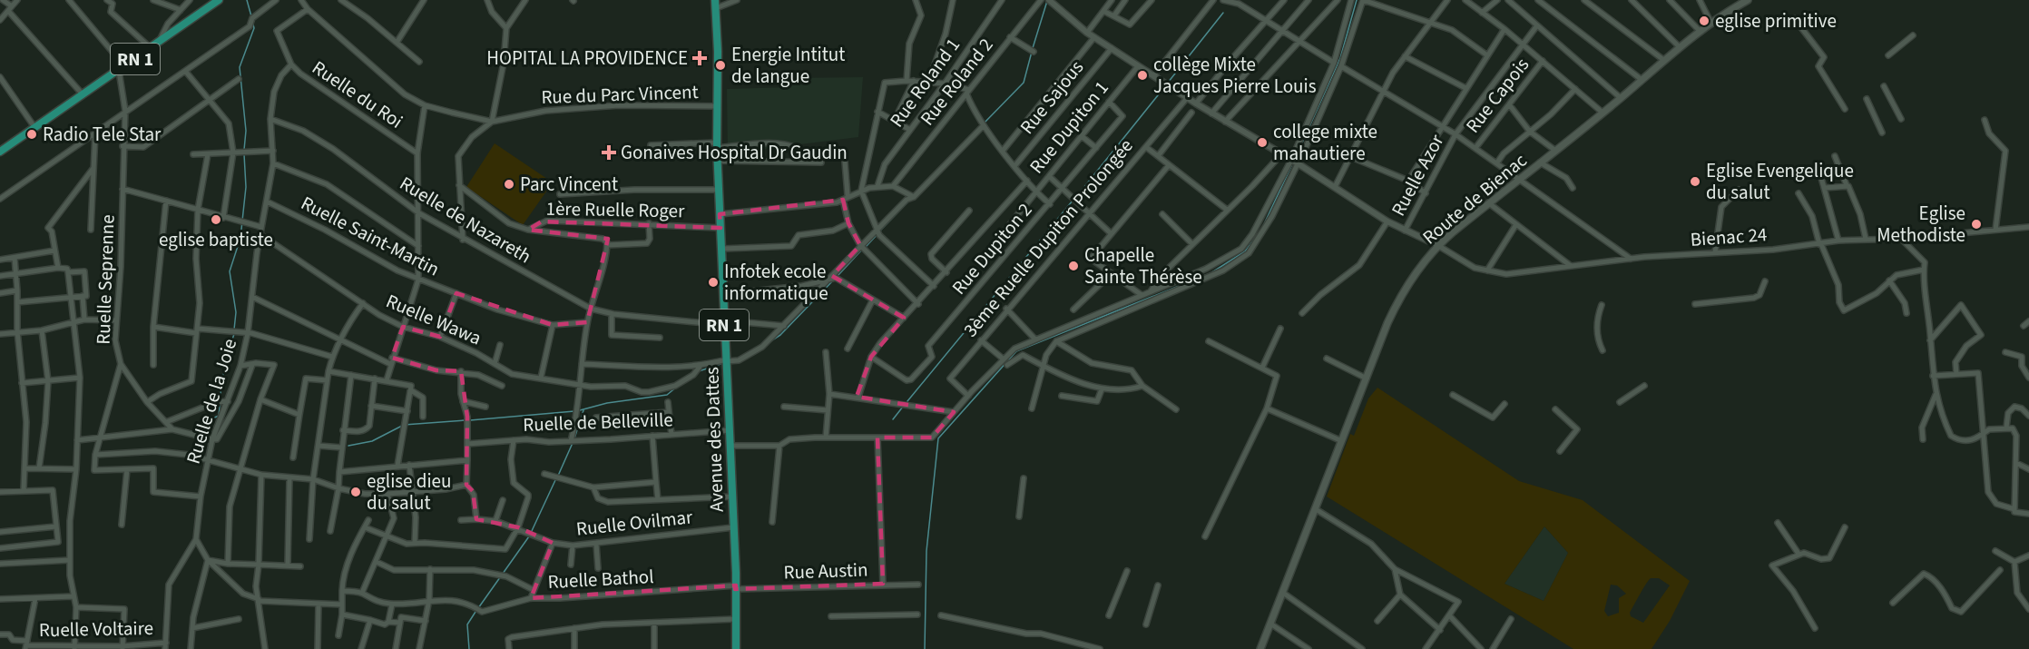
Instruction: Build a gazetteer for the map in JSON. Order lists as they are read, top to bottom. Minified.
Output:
{"streets":{"main road":["RN 1","Route de Bienac","Avenue des Dattes"],"street":["Rue Roland 2","Rue Roland 1","Ruelle du Roi","Rue du Parc Vincent","Rue Capois","Rue Sajous","Rue Dupiton 1","Ruelle Azor","1ère Ruelle Roger","Ruelle de Nazareth","Ruelle Saint-Martin","Bienac 24","3ème Ruelle Dupiton Prolongée","Rue Dupiton 2","Ruelle Seprenne","Ruelle Wawa","Ruelle de la Joie","Ruelle de Belleville","Ruelle Ovilmar","Rue Austin","Ruelle Bathol","Ruelle Voltaire"]},"crossings":[["RN 1","Ruelle Seprenne"],["Ruelle du Roi","Ruelle de la Joie"],["Rue du Parc Vincent","Avenue des Dattes"],["Rue Dupiton 1","Rue Dupiton 2"],["Route de Bienac","Bienac 24"],["1ère Ruelle Roger","Avenue des Dattes"],["Ruelle de Nazareth","Ruelle de la Joie"],["Ruelle de Nazareth","Avenue des Dattes"],["Ruelle Saint-Martin","Ruelle de la Joie"],["Ruelle Wawa","Ruelle de la Joie"],["Ruelle de la Joie","Ruelle Voltaire"],["Ruelle de Belleville","Avenue des Dattes"],["Avenue des Dattes","Ruelle Ovilmar"],["Avenue des Dattes","Rue Austin"],["Avenue des Dattes","Ruelle Bathol"],["Rue Austin","Ruelle Bathol"]],"places":{"other":["eglise primitive","Energie Intitut de langue","collège Mixte Jacques Pierre Louis","Radio Tele Star","college mixte mahautiere","Eglise Evengelique du salut","Parc Vincent","eglise baptiste","Eglise Methodiste","Chapelle Sainte Thérèse","Infotek ecole informatique","eglise dieu du salut"],"health":["HOPITAL LA PROVIDENCE","Gonaives Hospital Dr Gaudin"]}}
